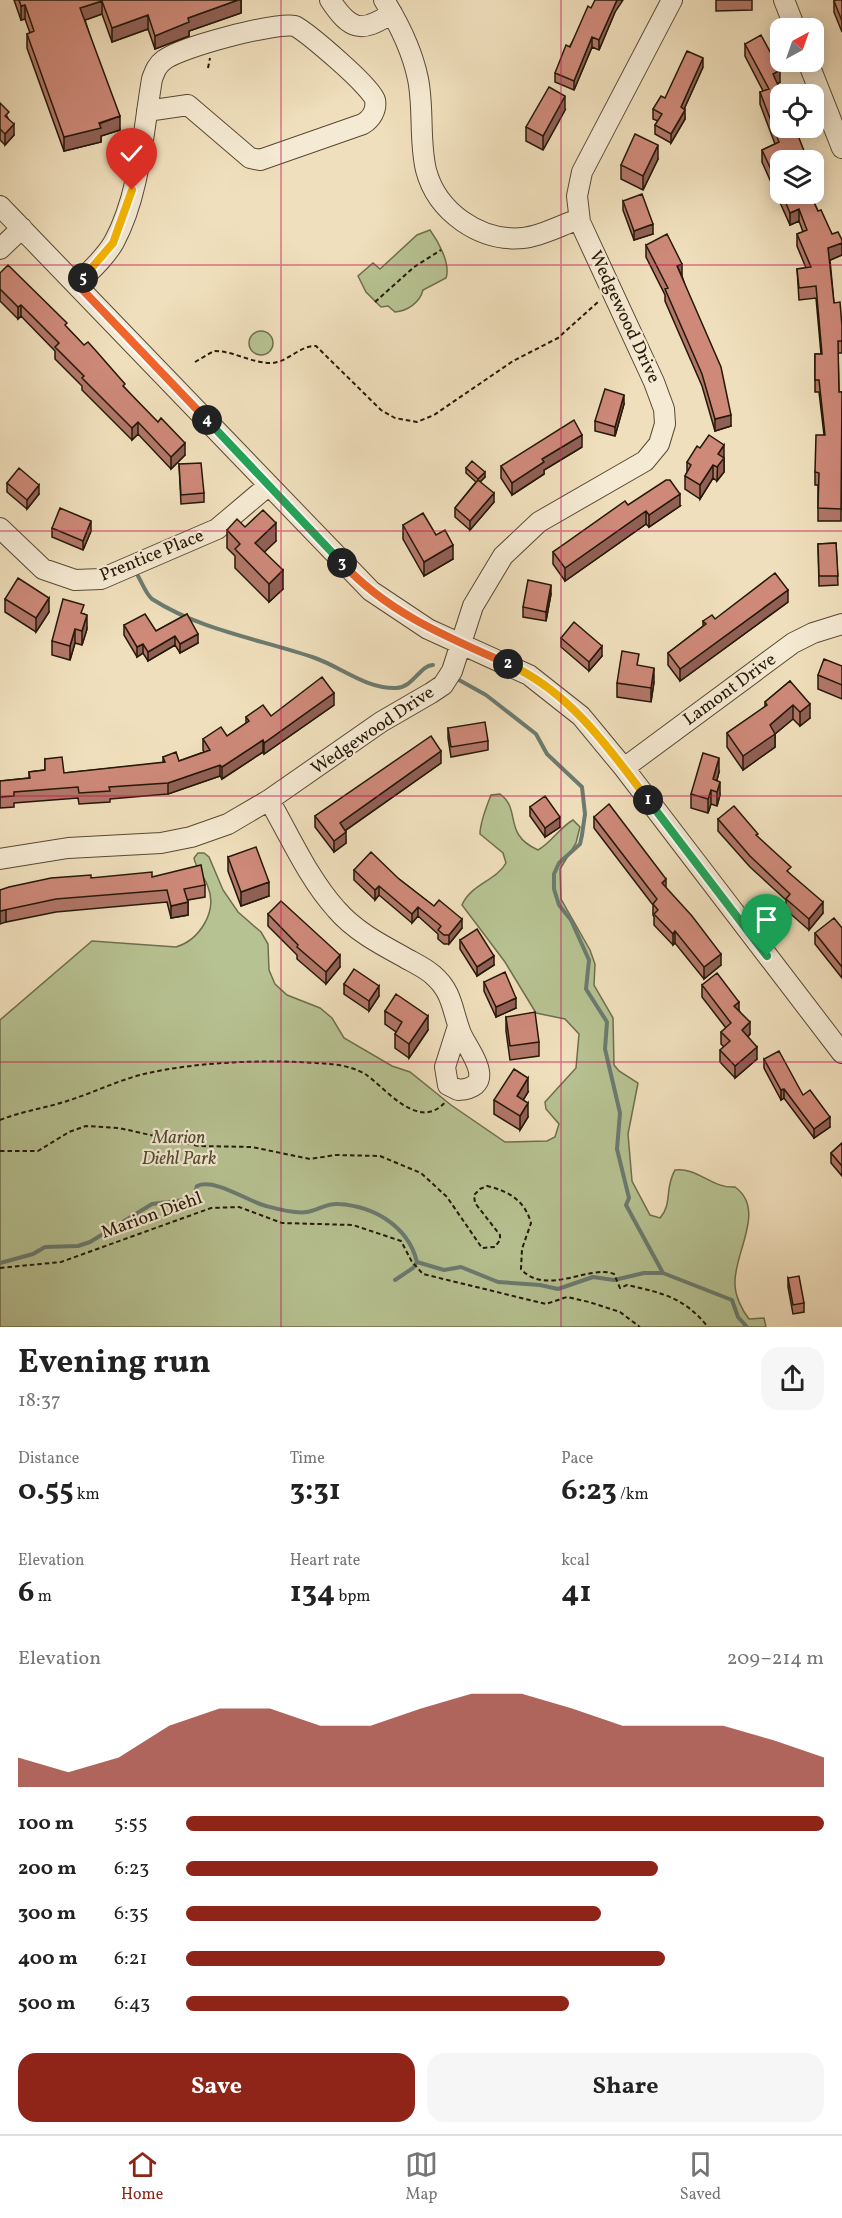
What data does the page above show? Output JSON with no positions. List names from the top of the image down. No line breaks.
{"streets":{"street":["Wedgewood Drive","Prentice Place","Lamont Drive"],"path":["Marion Diehl"]},"parks":["Marion Diehl Park"],"north":"top right","page":{"pins":["5","4","3","2","1"],"heading":["Evening run","18:37"],"stats":[["Distance","0.55 km"],["Time","3:31"],["Pace","6:23 /km"],["Elevation","6 m"],["Heart rate","134 bpm"],["kcal","41"]],"chart":["Elevation","209–214 m"],"list":[{"name":"100 m","note":"5:55"},{"name":"200 m","note":"6:23"},{"name":"300 m","note":"6:35"},{"name":"400 m","note":"6:21"},{"name":"500 m","note":"6:43"}],"buttons":["Save","Share"],"tabs":["Home","Map","Saved"]}}
